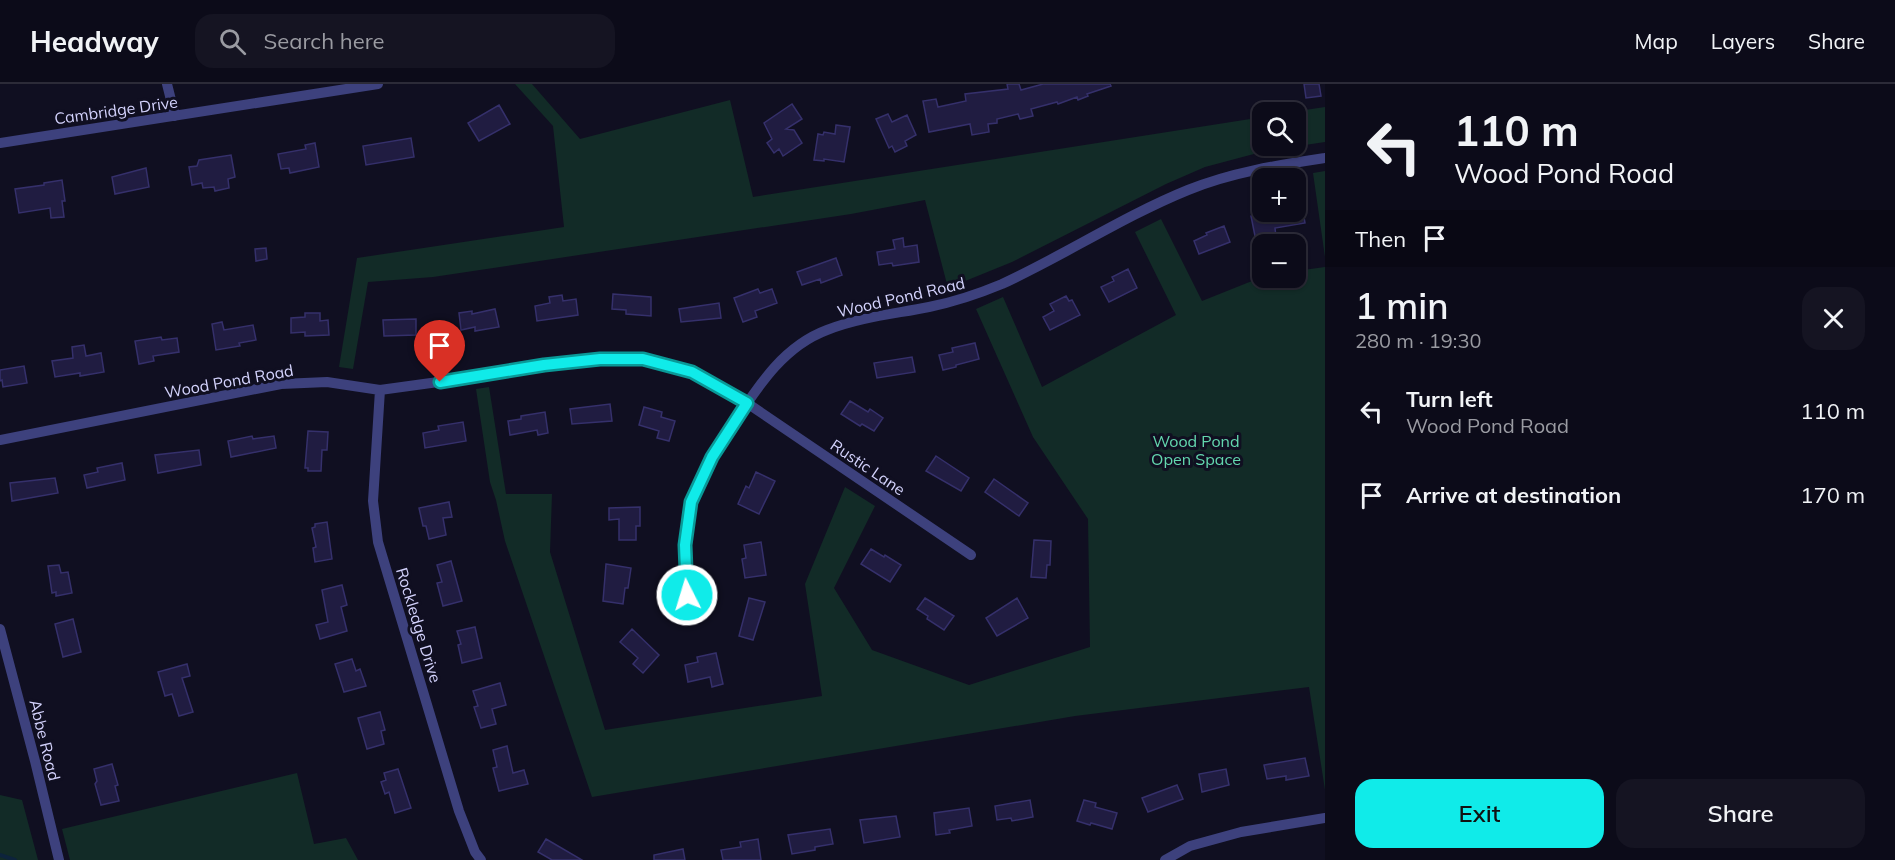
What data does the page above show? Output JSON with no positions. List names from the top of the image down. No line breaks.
{"streets":{"street":["Cambridge Drive","Wood Pond Road","Rustic Lane","Rockledge Drive","Abbe Road"]},"crossings":[["Wood Pond Road","Rustic Lane"],["Wood Pond Road","Rockledge Drive"]],"parks":["Wood Pond Open Space"],"page":{"header":"Headway","search":"Search here","nav":["Map","Layers","Share"],"turn":["110 m","Wood Pond Road"],"map_buttons":["+","−"],"then":"Then","heading":["1 min","280 m · 19:30"],"list":[{"name":"Turn left","note":"Wood Pond Road","value":"110 m"},{"name":"Arrive at destination","value":"170 m"}],"buttons":["Exit","Share"]}}
